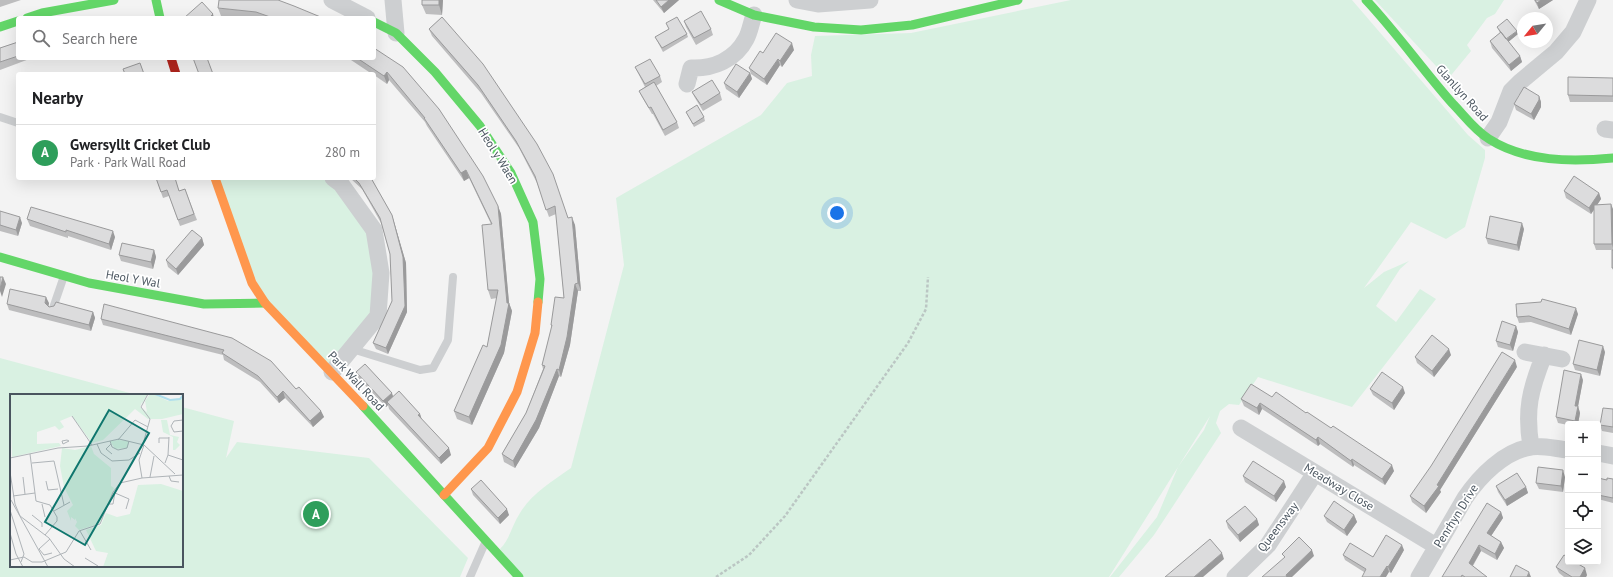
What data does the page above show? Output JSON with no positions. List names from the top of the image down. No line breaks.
{"streets":{"street":["Glanllyn Road","Heol y Waen","Heol Y Wal","Park Wall Road","Meadway Close","Penrhyn Drive","Queensway"]},"crossings":[["Heol y Waen","Park Wall Road"],["Heol Y Wal","Park Wall Road"],["Meadway Close","Penrhyn Drive"],["Meadway Close","Queensway"]],"north":"bottom left","page":{"search":"Search here","heading":"Nearby","list":[{"mark":"A","name":"Gwersyllt Cricket Club","note":"Park · Park Wall Road","value":"280 m"}],"map_buttons":["+","−"],"pins":"A"}}
